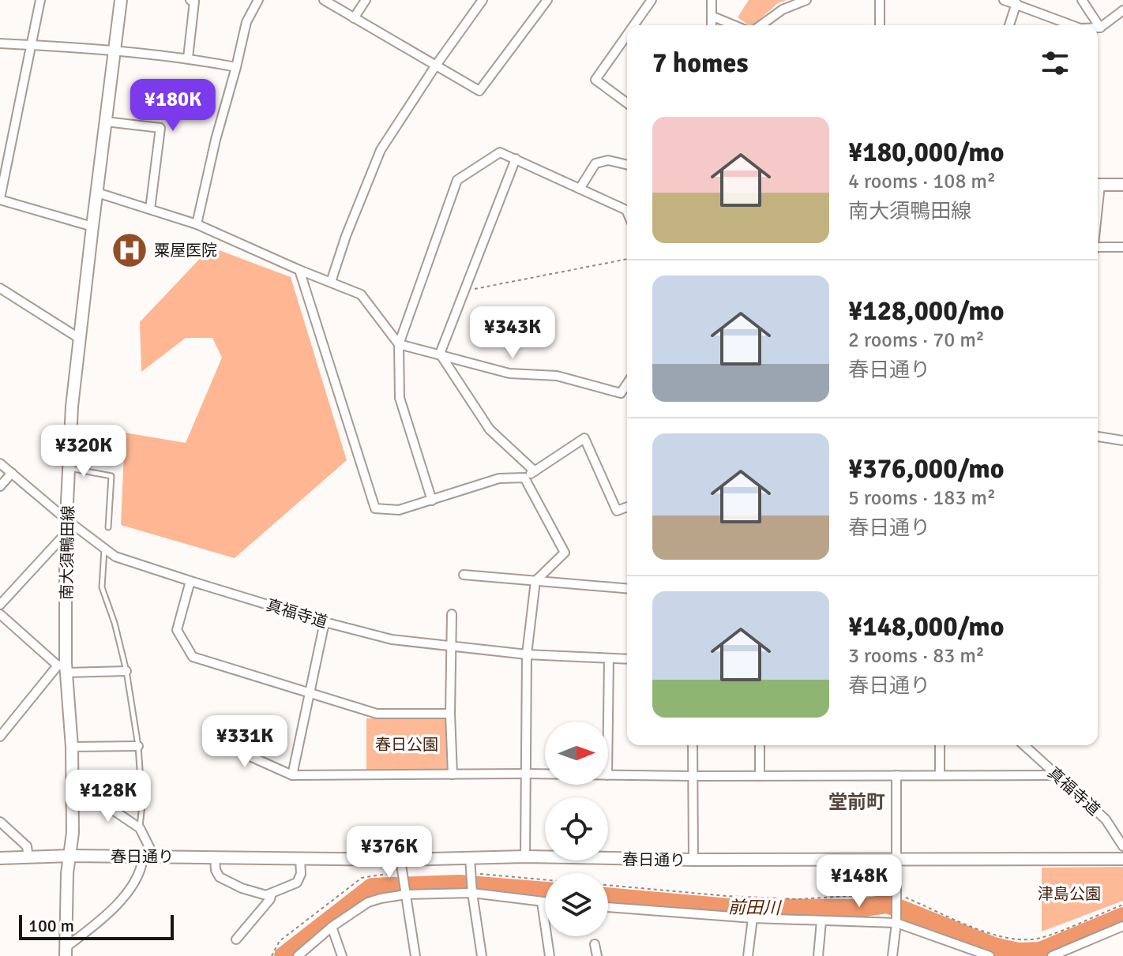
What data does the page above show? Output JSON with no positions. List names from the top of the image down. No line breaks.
{"streets":{"street":["南大須鴨田線","真福寺道","春日通り"]},"crossings":[["南大須鴨田線","真福寺道"],["南大須鴨田線","春日通り"]],"districts":["堂前町"],"water":["前田川"],"parks":["春日公園","津島公園"],"places":{"hospital":["粟屋医院"]},"scale_bar":"100 m","north":"right","page":{"heading":"7 homes","price":["¥180K","¥343K","¥320K","¥331K","¥128K","¥376K","¥148K"],"list":[{"name":"¥180,000/mo","note":"4 rooms · 108 m² · 南大須鴨田線"},{"name":"¥128,000/mo","note":"2 rooms · 70 m² · 春日通り"},{"name":"¥376,000/mo","note":"5 rooms · 183 m² · 春日通り"},{"name":"¥148,000/mo","note":"3 rooms · 83 m² · 春日通り"}],"scale":"100 m"}}
